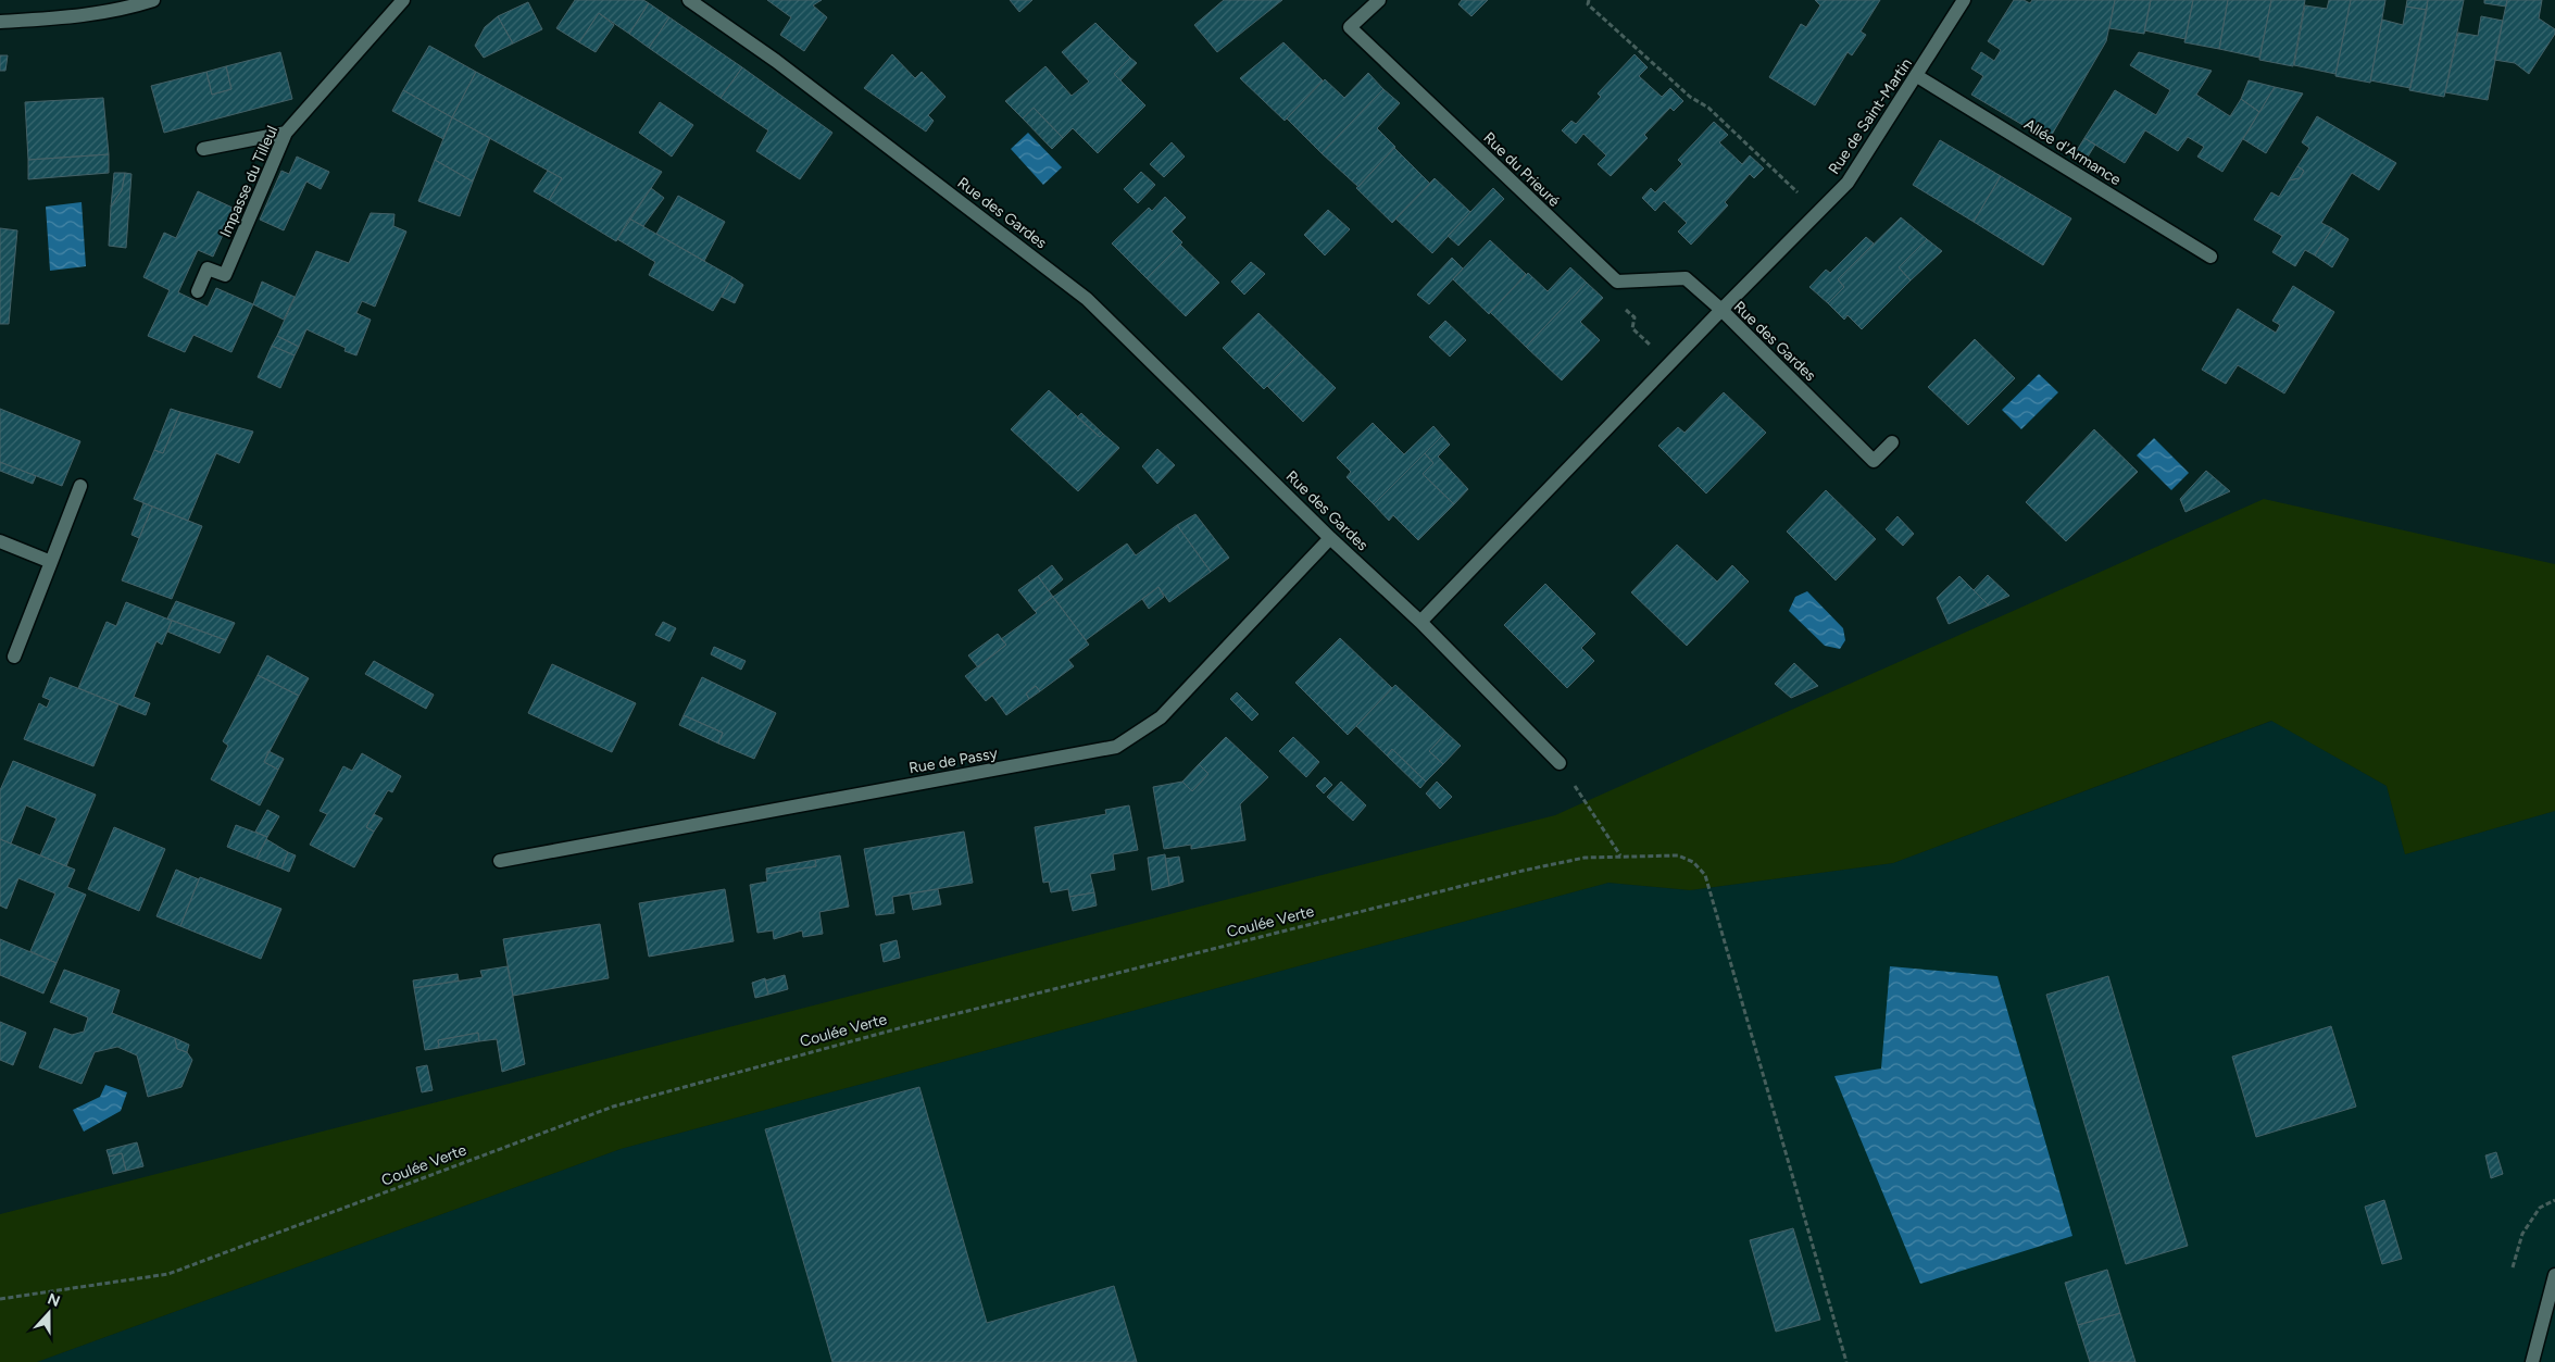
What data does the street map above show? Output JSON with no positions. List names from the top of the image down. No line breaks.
{"streets":{"street":["Rue de Saint-Martin","Allée d'Armance","Rue du Prieuré","Impasse du Tilleul","Rue des Gardes","Rue de Passy"],"path":["Coulée Verte"]},"crossings":[["Rue de Saint-Martin","Allée d'Armance"],["Rue de Saint-Martin","Rue du Prieuré"],["Rue de Saint-Martin","Rue des Gardes"],["Rue du Prieuré","Rue des Gardes"],["Rue des Gardes","Rue de Passy"]],"north":"top"}
